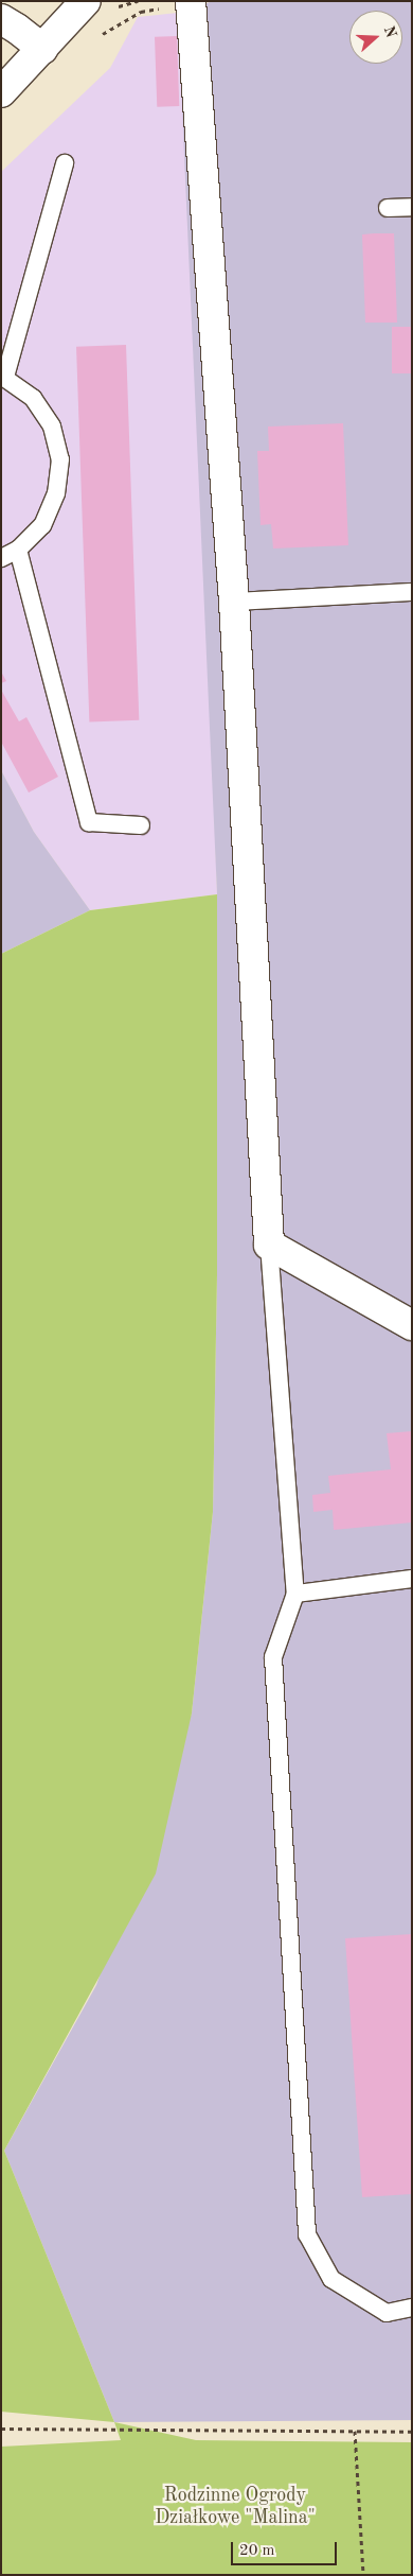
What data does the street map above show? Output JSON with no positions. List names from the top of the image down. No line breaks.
{"parks":["Rodzinne Ogrody Działkowe \"Malina\""],"scale_bar":"20 m","north":"right"}
